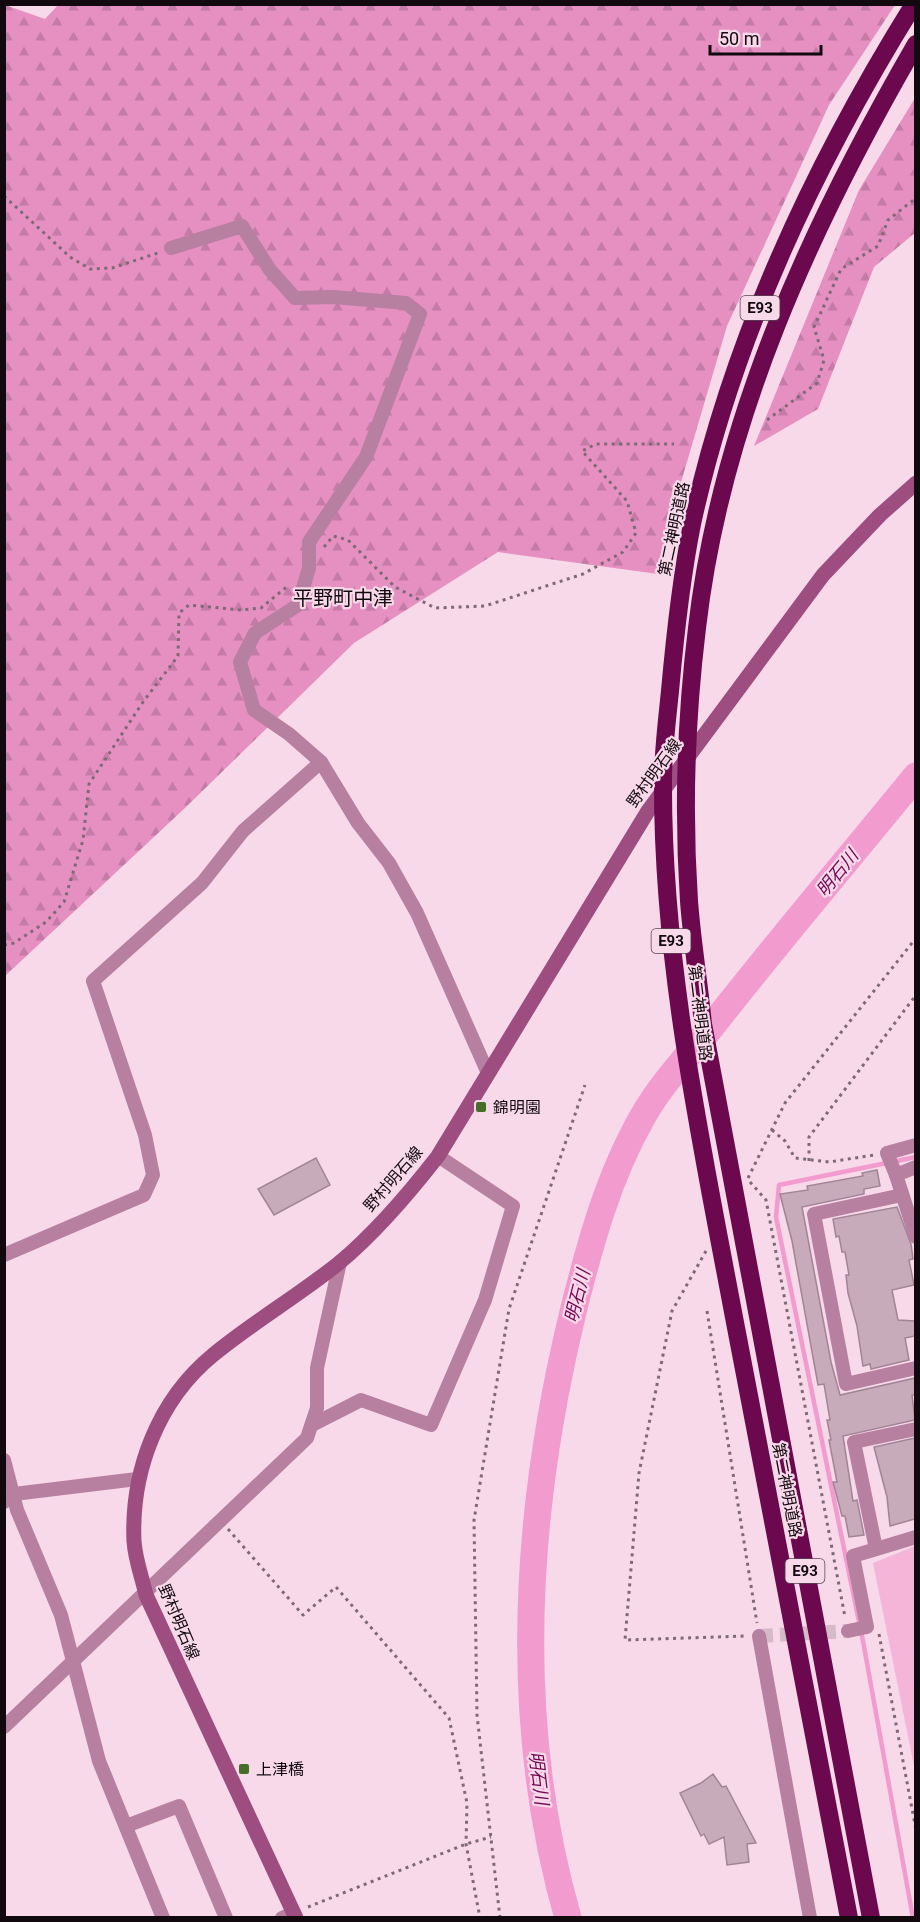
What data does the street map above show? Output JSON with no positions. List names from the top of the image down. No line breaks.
{"streets":{"highway":["E93","第二神明道路"],"main road":["野村明石線"]},"districts":["平野町中津"],"water":["明石川"],"places":{"transit":["錦明園","上津橋"]},"scale_bar":"50 m"}
